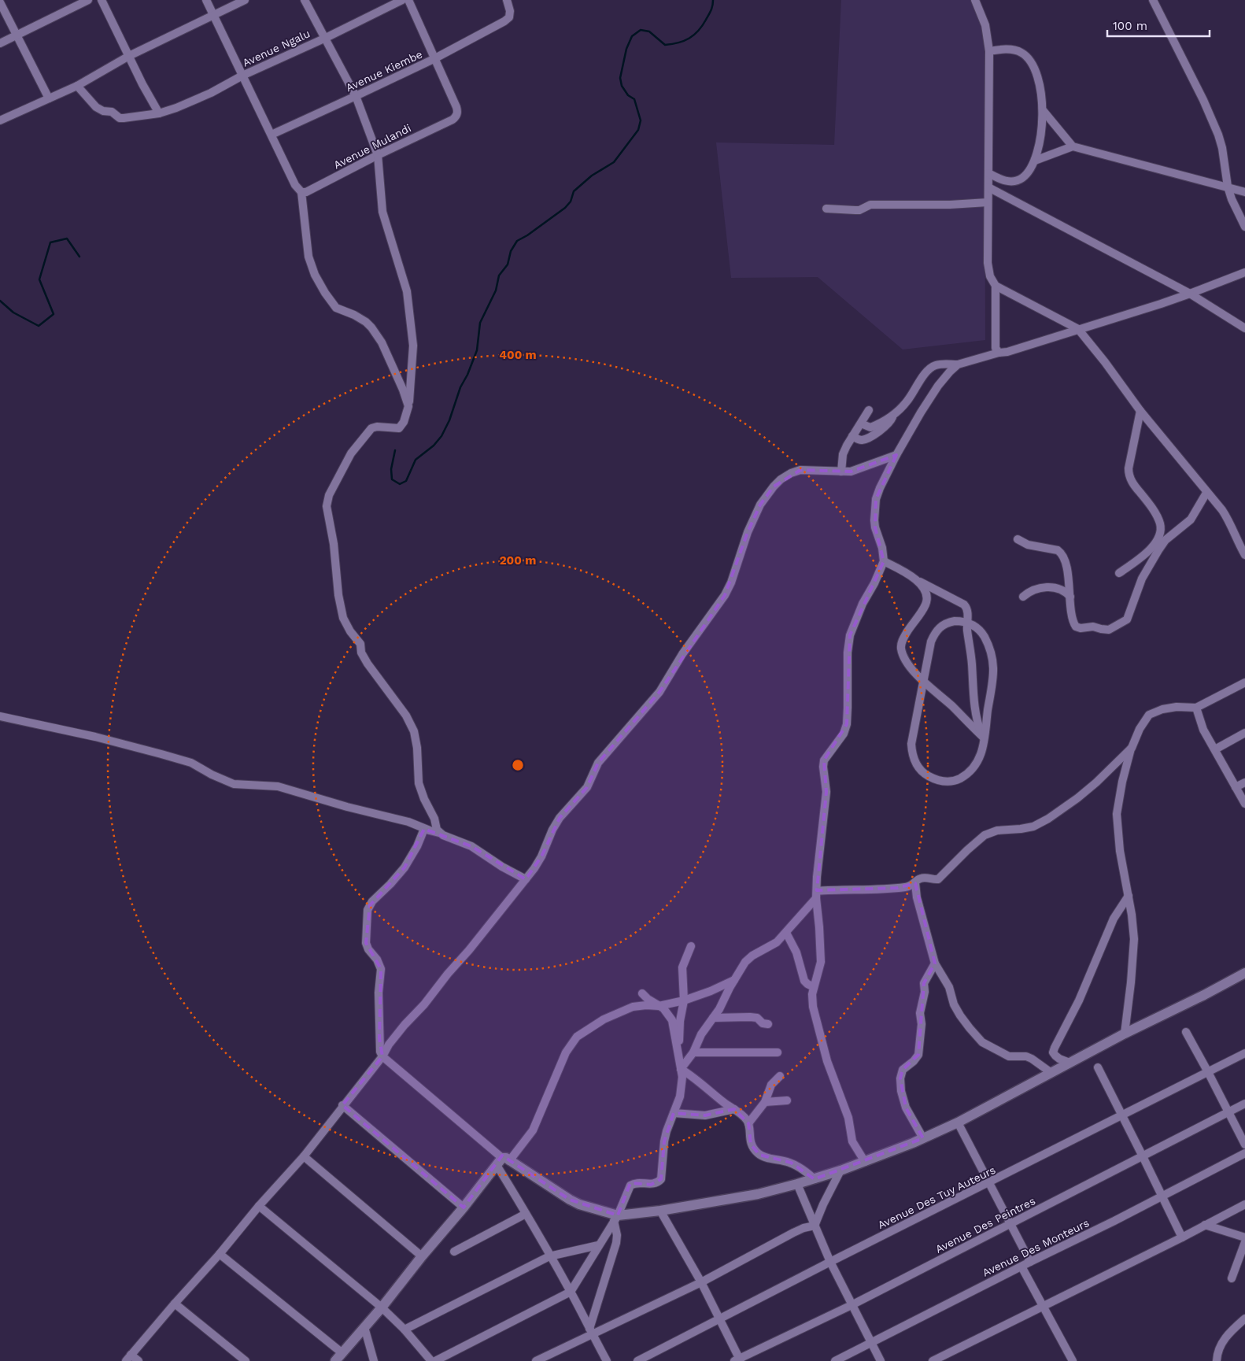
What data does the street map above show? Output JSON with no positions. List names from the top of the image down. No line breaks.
{"streets":{"street":["Avenue Ngalu","Avenue Kiembe","Avenue Mulandi","Avenue Des Tuy Auteurs","Avenue Des Peintres","Avenue Des Monteurs"]},"crossings":[["Avenue Kiembe","Avenue Mulandi"]],"scale_bar":"100 m","rings":["400 m","200 m"]}
